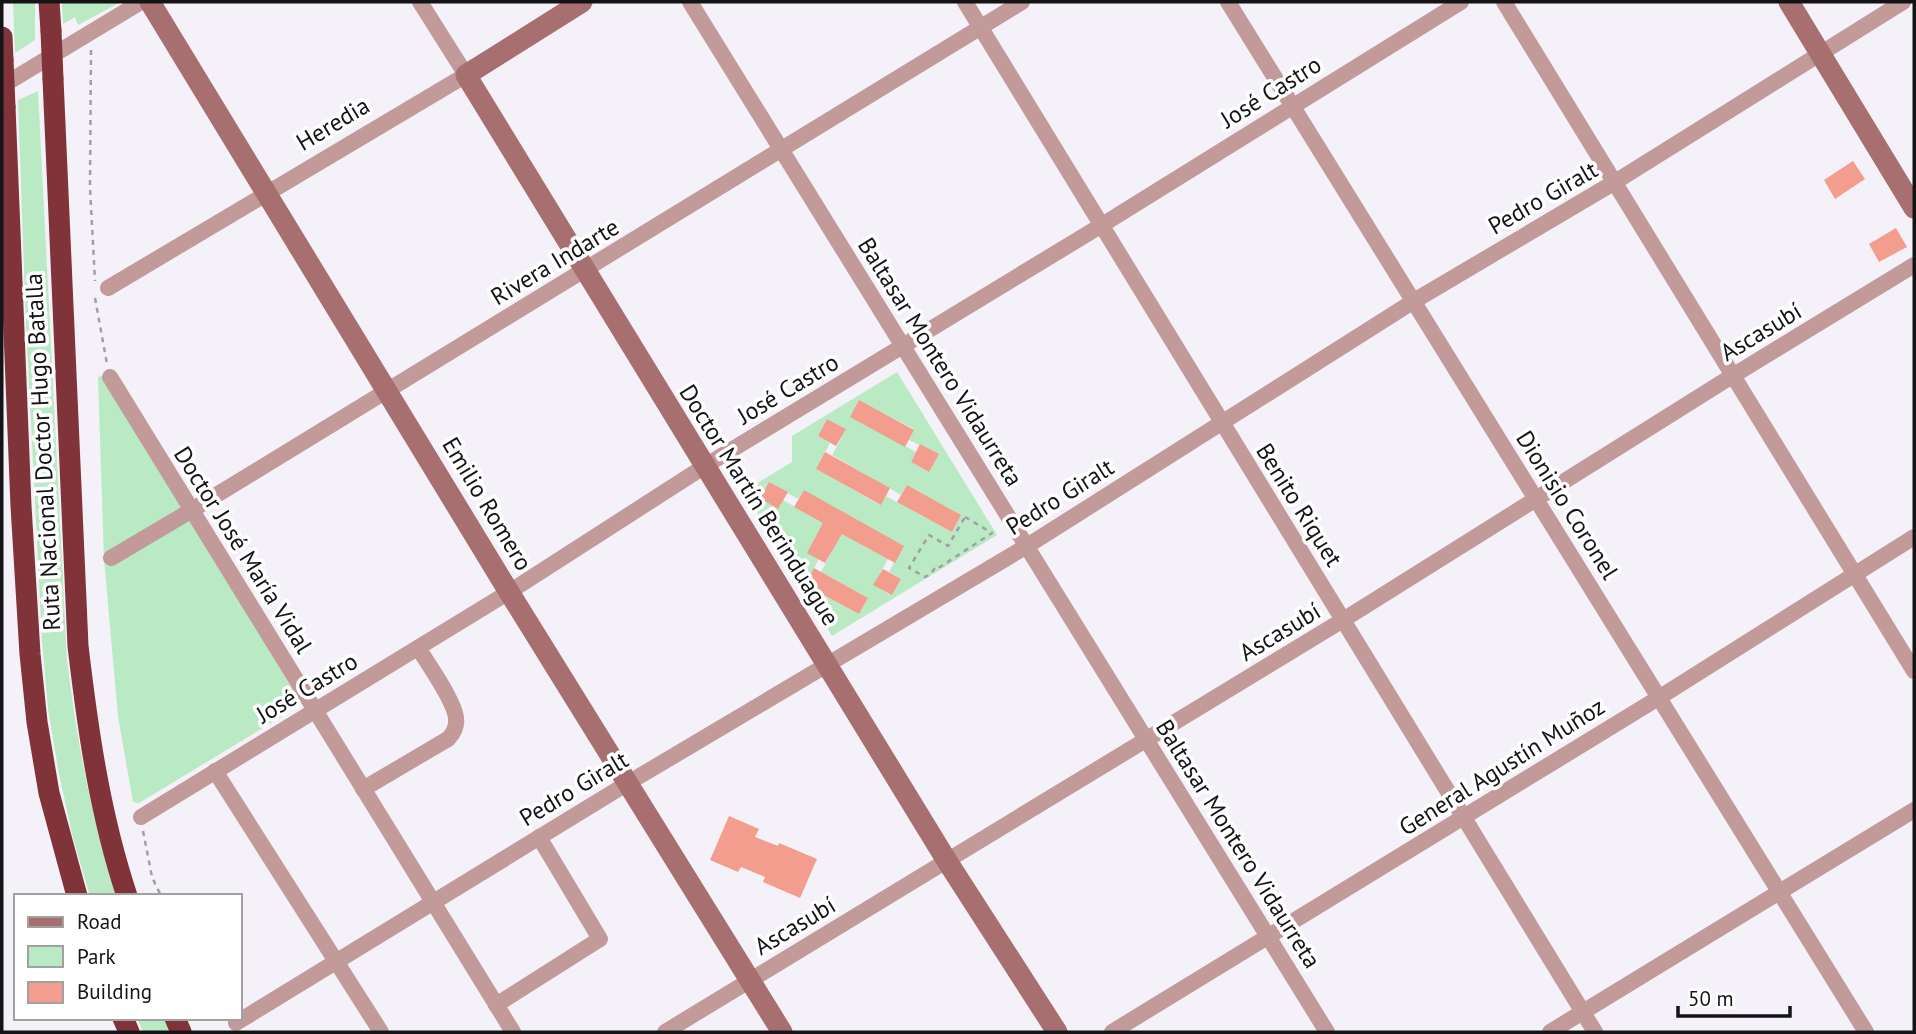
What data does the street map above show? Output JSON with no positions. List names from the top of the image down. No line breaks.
{"streets":{"highway":["Ruta Nacional Doctor Hugo Batalla"],"street":["José Castro","Heredia","Pedro Giralt","Rivera Indarte","Ascasubí","Baltasar Montero Vidaurreta","Emilio Romero","Doctor Martín Berinduague","Benito Riquet","Dionisio Coronel","Doctor José María Vidal","General Agustín Muñoz"]},"crossings":[["José Castro","Baltasar Montero Vidaurreta"],["José Castro","Emilio Romero"],["José Castro","Doctor Martín Berinduague"],["José Castro","Benito Riquet"],["José Castro","Dionisio Coronel"],["José Castro","Doctor José María Vidal"],["Heredia","Emilio Romero"],["Heredia","Doctor Martín Berinduague"],["Pedro Giralt","Baltasar Montero Vidaurreta"],["Pedro Giralt","Emilio Romero"],["Pedro Giralt","Doctor Martín Berinduague"],["Pedro Giralt","Benito Riquet"],["Pedro Giralt","Dionisio Coronel"],["Pedro Giralt","Doctor José María Vidal"],["Rivera Indarte","Baltasar Montero Vidaurreta"],["Rivera Indarte","Emilio Romero"],["Rivera Indarte","Doctor Martín Berinduague"],["Rivera Indarte","Benito Riquet"],["Rivera Indarte","Doctor José María Vidal"],["Ascasubí","Baltasar Montero Vidaurreta"],["Ascasubí","Emilio Romero"],["Ascasubí","Doctor Martín Berinduague"],["Ascasubí","Benito Riquet"],["Ascasubí","Dionisio Coronel"],["Baltasar Montero Vidaurreta","General Agustín Muñoz"],["Benito Riquet","General Agustín Muñoz"],["Dionisio Coronel","General Agustín Muñoz"]],"legend":["Road","Park","Building"],"scale_bar":"50 m"}
